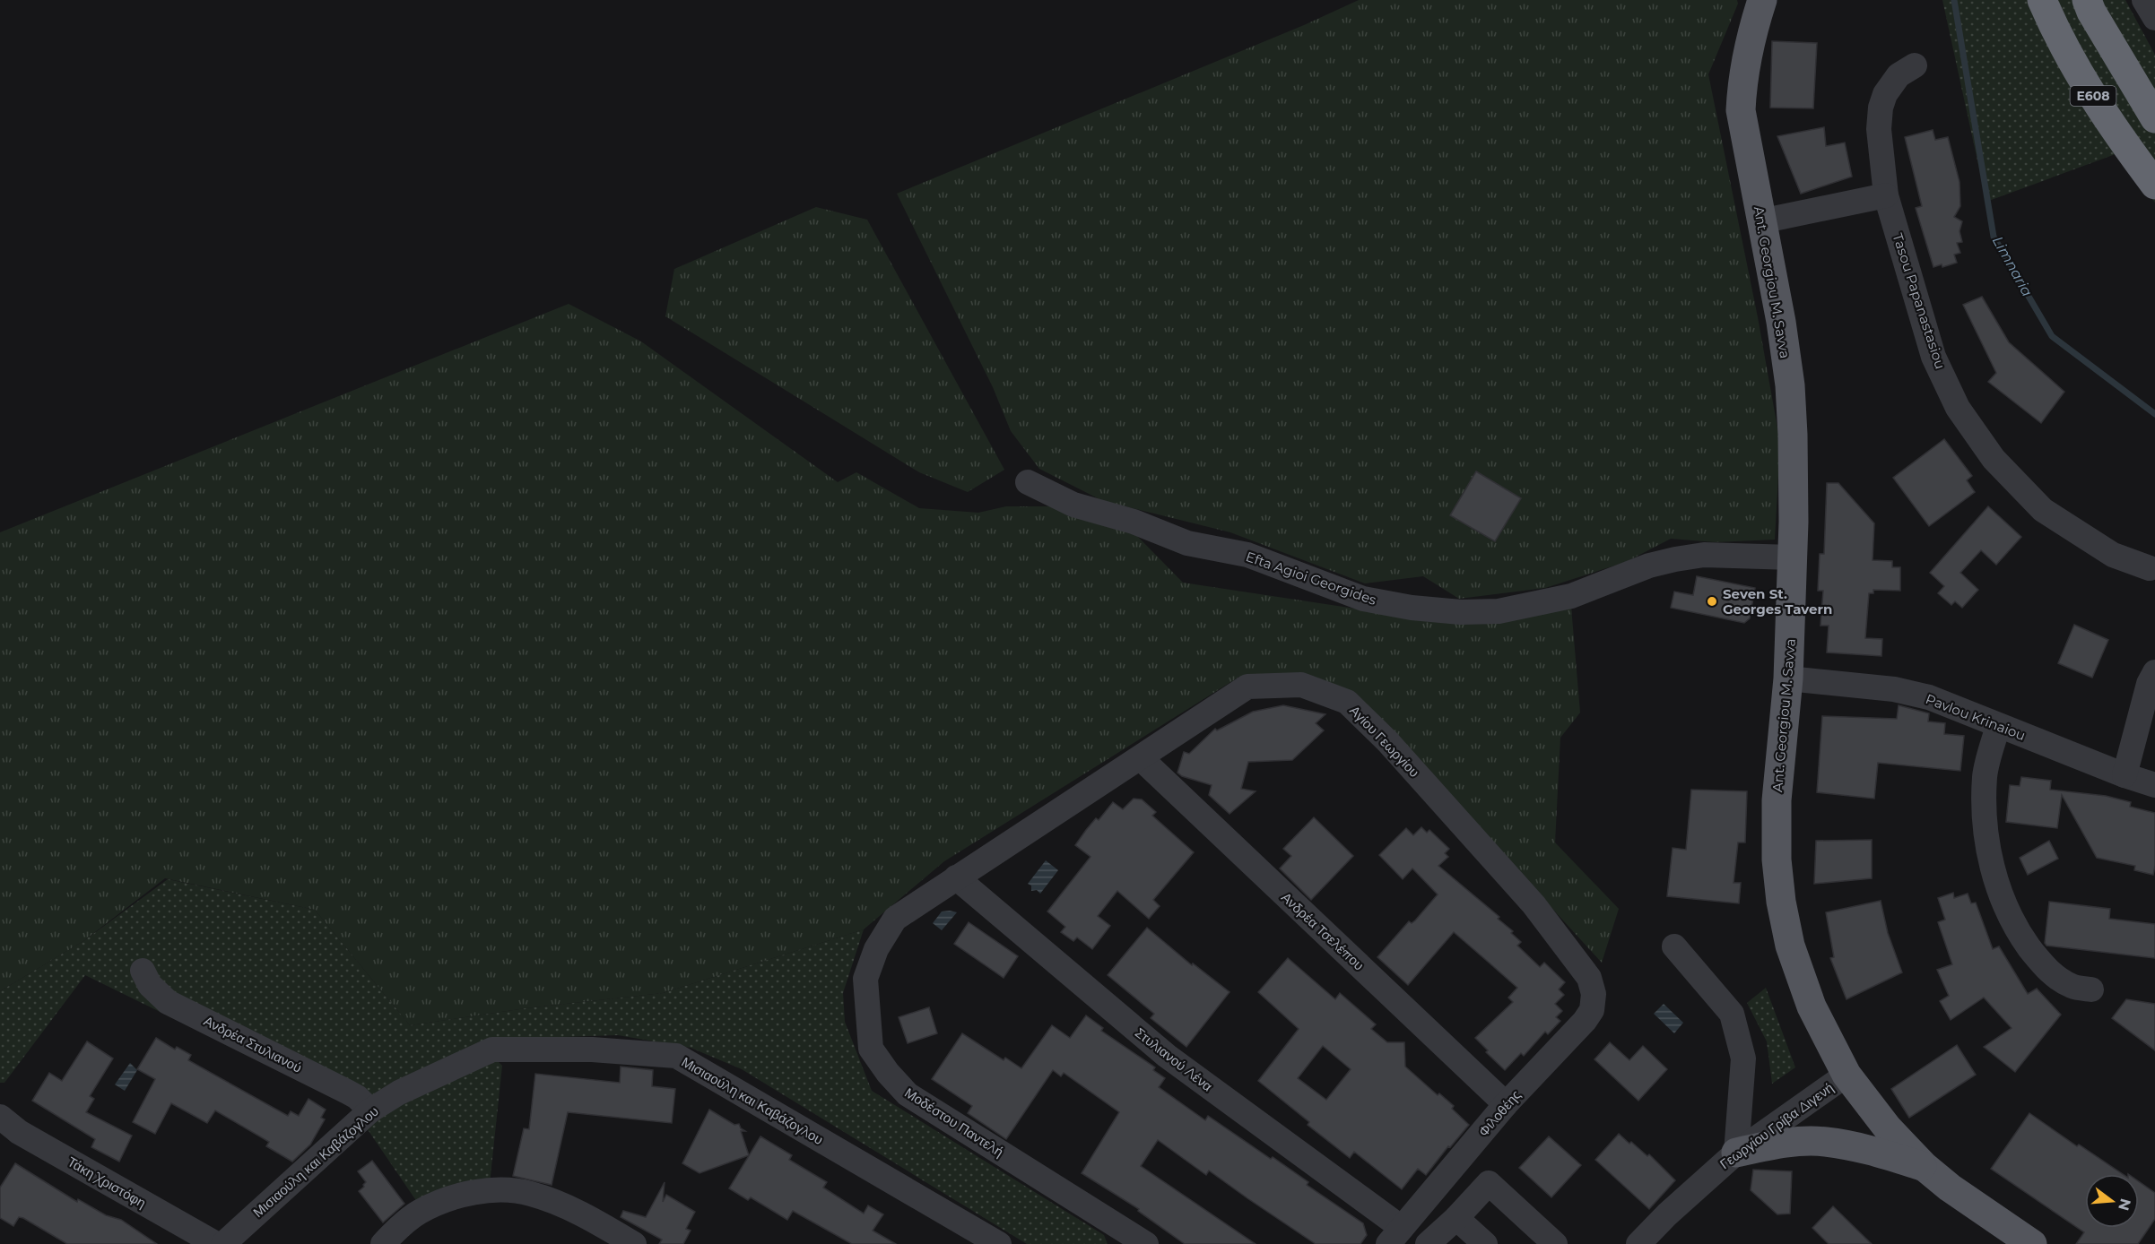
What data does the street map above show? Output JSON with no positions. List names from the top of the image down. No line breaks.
{"streets":{"highway":["E608"],"main road":["Ant. Georgiou M. Savva"],"street":["Tasou Papanastasiou","Efta Agioi Georgides","Pavlou Krinaiou","Αγίου Γεωργίου","Ανδρέα Τσελέπου","Ανδρέα Στυλιανού","Στυλιανού Λένα","Μισιαούλη και Καβάζογλου","Φιλοθέης","Μοδέστου Παντελή","Γεωργίου Γρίβα Διγενή","Τάκη Χριστόφη"]},"crossings":[["Ant. Georgiou M. Savva","Efta Agioi Georgides"],["Ant. Georgiou M. Savva","Pavlou Krinaiou"],["Ant. Georgiou M. Savva","Γεωργίου Γρίβα Διγενή"],["Αγίου Γεωργίου","Ανδρέα Τσελέπου"],["Αγίου Γεωργίου","Στυλιανού Λένα"],["Αγίου Γεωργίου","Φιλοθέης"],["Αγίου Γεωργίου","Μοδέστου Παντελή"],["Ανδρέα Τσελέπου","Φιλοθέης"],["Ανδρέα Στυλιανού","Μισιαούλη και Καβάζογλου"],["Στυλιανού Λένα","Φιλοθέης"],["Στυλιανού Λένα","Μοδέστου Παντελή"]],"water":["Limnaria"],"places":["Seven St. Georges Tavern"],"north":"right"}
